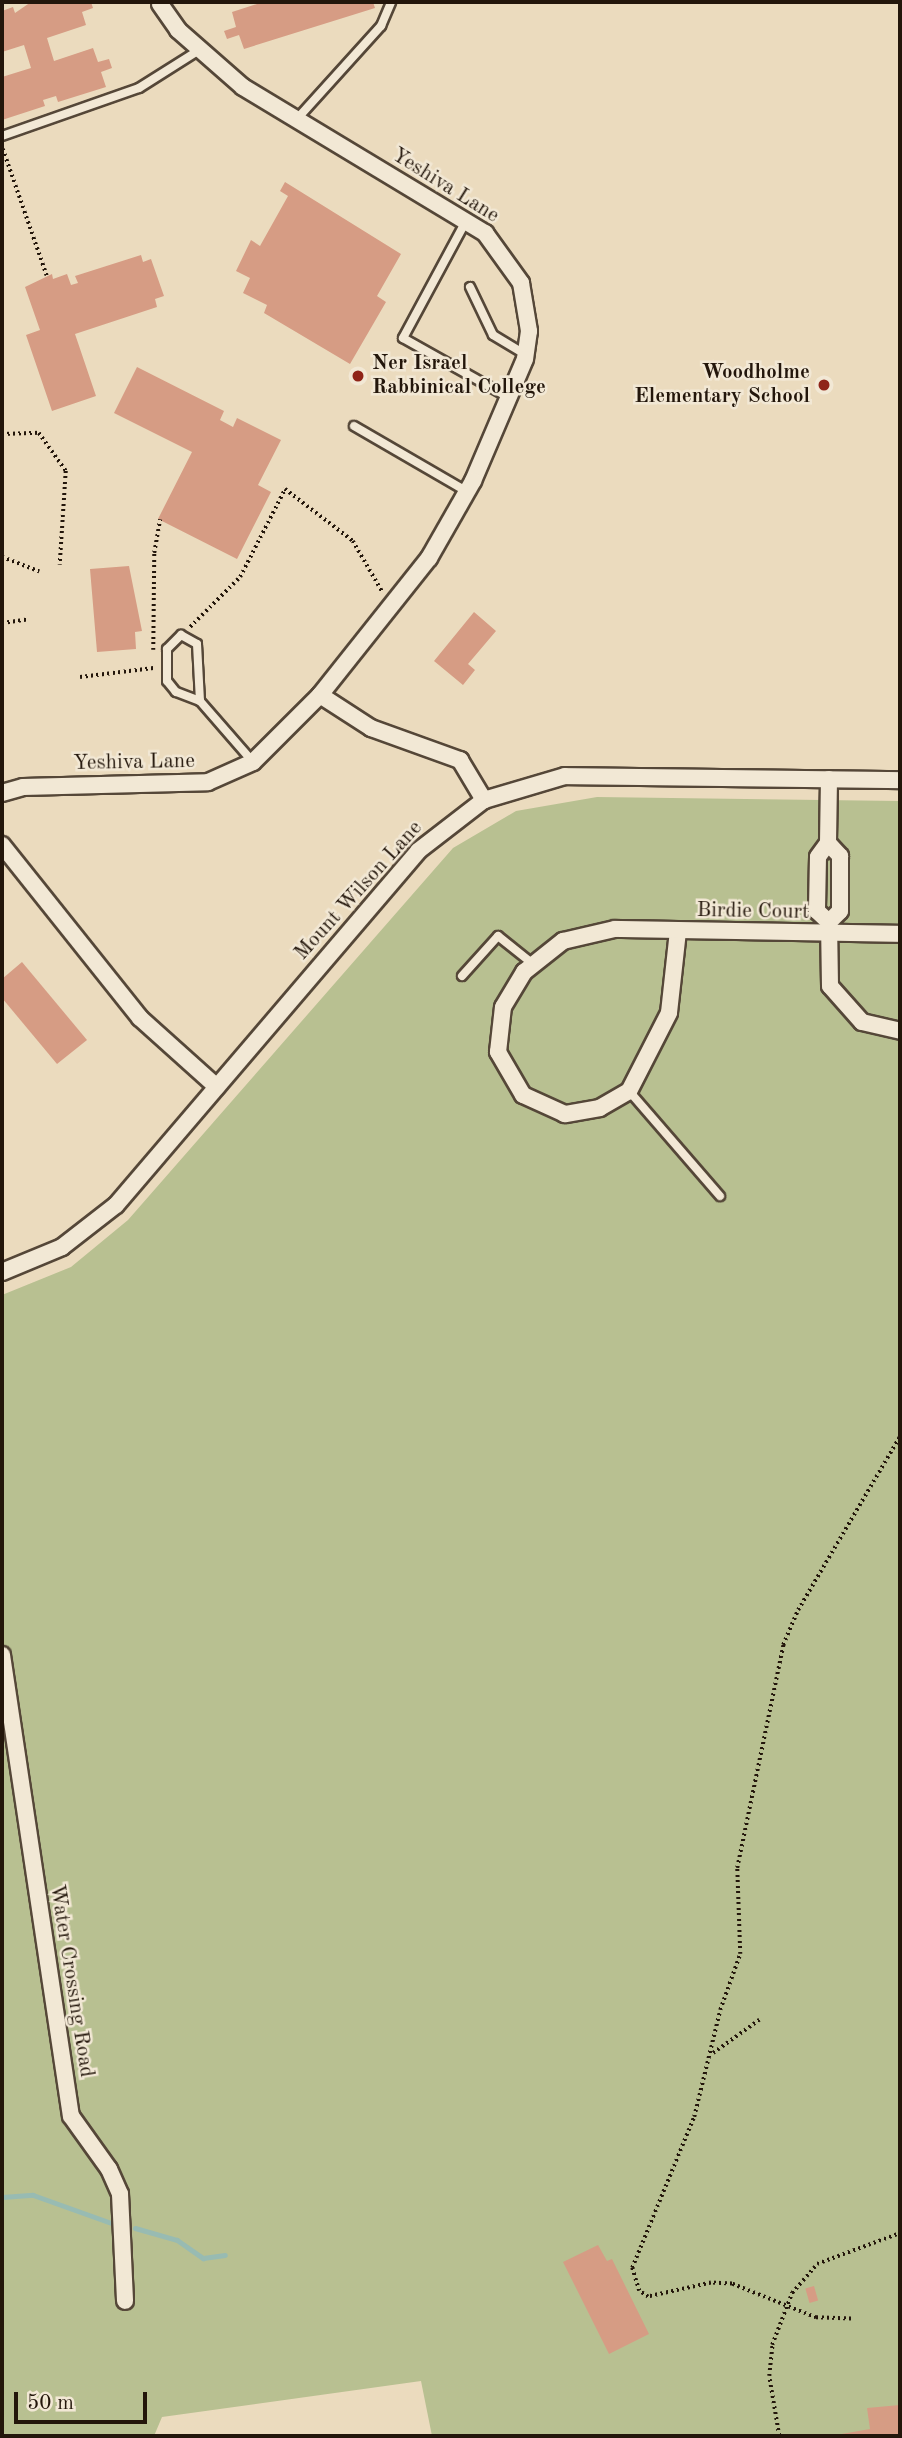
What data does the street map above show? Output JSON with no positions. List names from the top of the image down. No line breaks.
{"streets":{"street":["Yeshiva Lane","Mount Wilson Lane","Birdie Court","Water Crossing Road"]},"crossings":[["Mount Wilson Lane","Birdie Court"]],"places":["Ner Israel Rabbinical College","Woodholme Elementary School"],"scale_bar":"50 m"}
